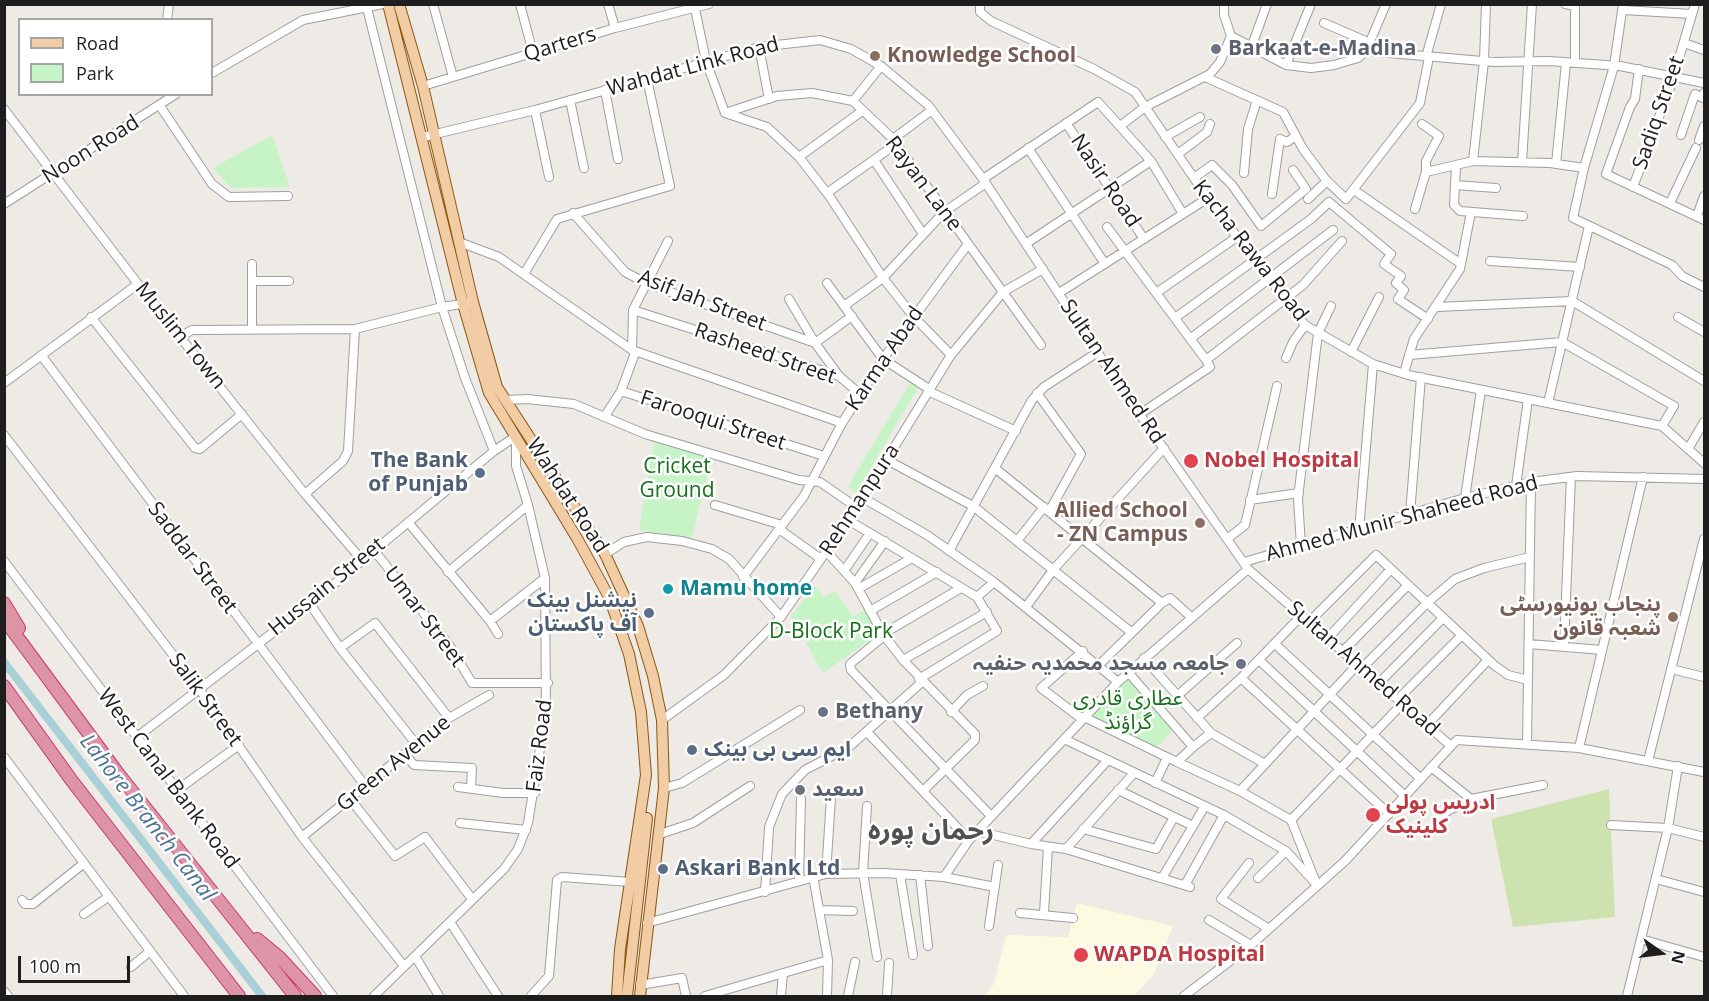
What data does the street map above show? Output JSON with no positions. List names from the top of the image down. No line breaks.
{"streets":{"main road":["Wahdat Road"],"street":["Qarters","Wahdat Link Road","Sadiq Street","Noon Road","Nasir Road","Rayan Lane","Kacha Rawa Road","Asif Jah Street","Muslim Town","Rasheed Street","Karma Abad","Sultan Ahmed Rd","Farooqui Street","Rehmanpura","Ahmed Munir Shaheed Road","Saddar Street","Hussain Street","Umar Street","Sultan Ahmed Road","Salik Street","Faiz Road","Green Avenue","West Canal Bank Road"]},"crossings":[["Qarters","Wahdat Road"],["Wahdat Link Road","Sultan Ahmed Rd"],["Wahdat Link Road","Wahdat Road"],["Wahdat Link Road","Rehmanpura"],["Noon Road","Muslim Town"],["Rayan Lane","Karma Abad"],["Rayan Lane","Rehmanpura"],["Asif Jah Street","Farooqui Street"],["Muslim Town","Hussain Street"],["Rasheed Street","Karma Abad"],["Rasheed Street","Farooqui Street"],["Karma Abad","Farooqui Street"],["Sultan Ahmed Rd","Rehmanpura"],["Sultan Ahmed Rd","Ahmed Munir Shaheed Road"],["Sultan Ahmed Rd","Sultan Ahmed Road"],["Wahdat Road","Rehmanpura"],["Wahdat Road","Hussain Street"],["Wahdat Road","Faiz Road"],["Ahmed Munir Shaheed Road","Sultan Ahmed Road"],["Saddar Street","Hussain Street"],["Saddar Street","Green Avenue"],["Hussain Street","Umar Street"],["Hussain Street","Salik Street"],["Hussain Street","Faiz Road"],["Hussain Street","West Canal Bank Road"],["Umar Street","Faiz Road"],["Salik Street","Faiz Road"],["Salik Street","Green Avenue"]],"districts":["رحمان پورہ"],"water":["Lahore Branch Canal"],"parks":["Cricket Ground","D-Block Park","عطاری قادری گراؤنڈ"],"places":["Barkaat-e-Madina","Knowledge School","Nobel Hospital","The Bank of Punjab","Allied School - ZN Campus","Mamu home","نیشنل بینک آف پاکستان","پنجاب یونیورسٹی شعبہ قانون","جامعہ مسجد محمدیہ حنفیہ","Bethany","ایم سی بی بینک","سعید","ادریس پولی کلینیک","Askari Bank Ltd","WAPDA Hospital"],"legend":["Road","Park"],"scale_bar":"100 m","north":"right"}
